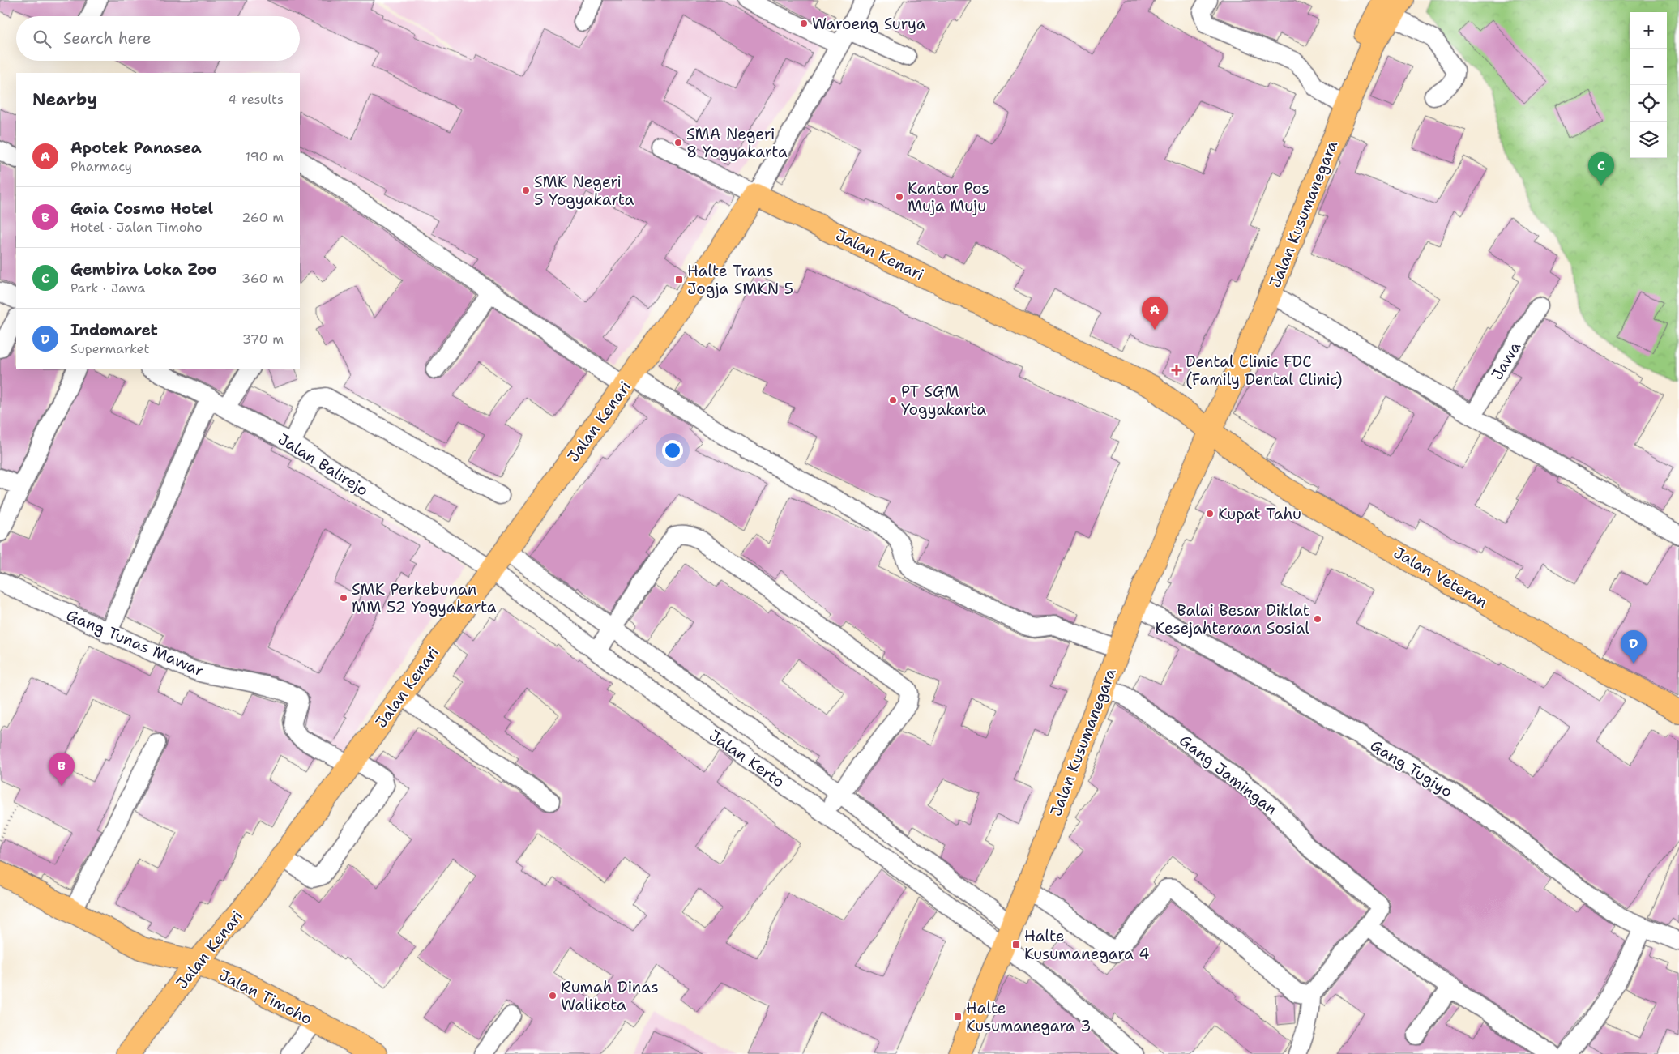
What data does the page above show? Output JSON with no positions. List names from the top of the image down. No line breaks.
{"streets":{"main road":["Jalan Kusumanegara","Jalan Kenari","Jalan Veteran","Jalan Timoho"],"street":["Jawa","Jalan Balirejo","Gang Tunas Mawar","Jalan Kerto","Gang Tugiyo","Gang Jamingan"]},"crossings":[["Jalan Kusumanegara","Jalan Kenari"],["Jalan Kusumanegara","Jalan Veteran"],["Jalan Kusumanegara","Jalan Kerto"],["Jalan Kusumanegara","Gang Tugiyo"],["Jalan Kusumanegara","Gang Jamingan"],["Jalan Kenari","Jalan Balirejo"],["Jalan Kenari","Jalan Veteran"],["Jalan Kenari","Gang Tunas Mawar"],["Jalan Kenari","Jalan Kerto"],["Jalan Kenari","Jalan Timoho"],["Jalan Balirejo","Jalan Kerto"]],"places":{"other":["Waroeng Surya","SMA Negeri 8 Yogyakarta","SMK Negeri 5 Yogyakarta","Kantor Pos Muja Muju","PT SGM Yogyakarta","Kupat Tahu","SMK Perkebunan MM 52 Yogyakarta","Balai Besar Diklat Kesejahteraan Sosial","Rumah Dinas Walikota"],"transit":["Halte Trans Jogja SMKN 5","Halte Kusumanegara 4","Halte Kusumanegara 3"],"health":["Dental Clinic FDC (Family Dental Clinic)"]},"page":{"map_buttons":["+","−"],"search":"Search here","heading":["Nearby","4 results"],"list":[{"mark":"A","name":"Apotek Panasea","note":"Pharmacy","value":"190 m"},{"mark":"B","name":"Gaia Cosmo Hotel","note":"Hotel · Jalan Timoho","value":"260 m"},{"mark":"C","name":"Gembira Loka Zoo","note":"Park · Jawa","value":"360 m"},{"mark":"D","name":"Indomaret","note":"Supermarket","value":"370 m"}],"pins":["C","A","D","B"]}}
